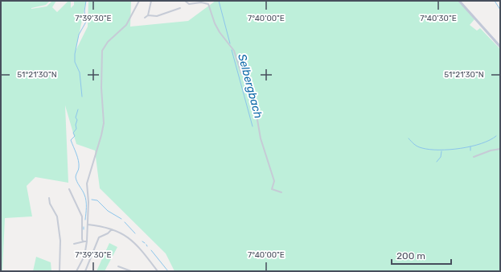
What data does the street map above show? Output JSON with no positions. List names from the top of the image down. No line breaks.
{"water":["Selbergbach"],"scale_bar":"200 m","coordinates":["7°39'30\"E","7°40'00\"E","7°40'30\"E","51°21'30\"N"]}
